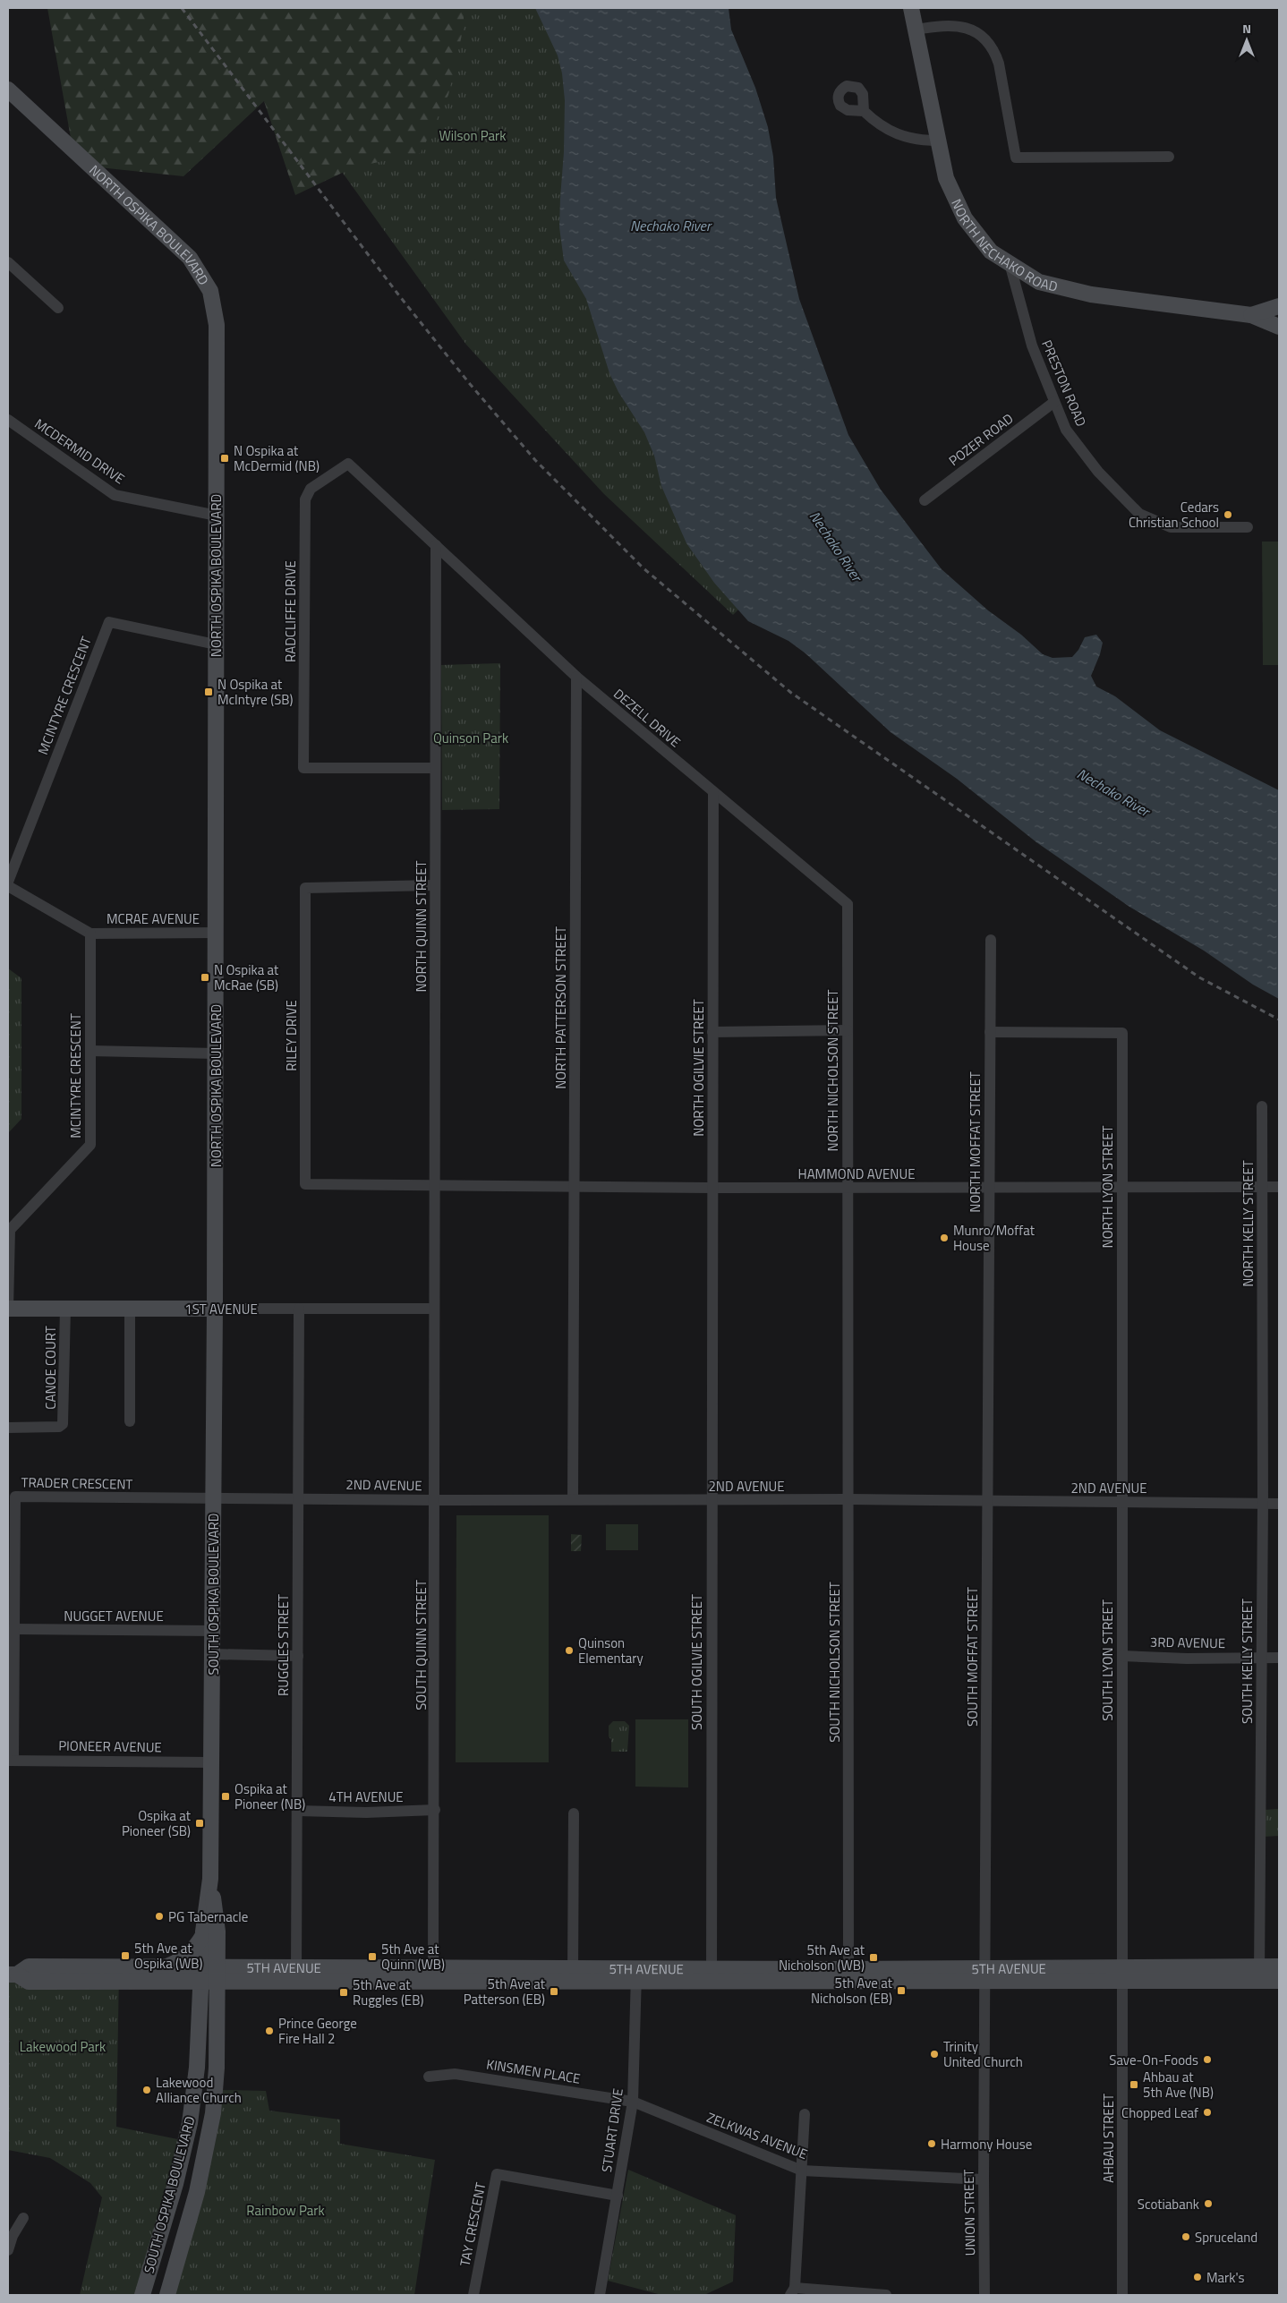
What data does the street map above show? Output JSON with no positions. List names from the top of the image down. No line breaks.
{"streets":{"main road":["NORTH OSPIKA BOULEVARD","NORTH NECHAKO ROAD","1ST AVENUE","SOUTH OSPIKA BOULEVARD","5TH AVENUE"],"street":["PRESTON ROAD","POZER ROAD","MCDERMID DRIVE","RADCLIFFE DRIVE","MCINTYRE CRESCENT","DEZELL DRIVE","MCRAE AVENUE","NORTH QUINN STREET","NORTH PATTERSON STREET","RILEY DRIVE","NORTH OGILVIE STREET","NORTH NICHOLSON STREET","NORTH MOFFAT STREET","HAMMOND AVENUE","NORTH LYON STREET","NORTH KELLY STREET","CANOE COURT","TRADER CRESCENT","2ND AVENUE","NUGGET AVENUE","3RD AVENUE","RUGGLES STREET","SOUTH QUINN STREET","SOUTH MOFFAT STREET","SOUTH LYON STREET","SOUTH KELLY STREET","SOUTH OGILVIE STREET","SOUTH NICHOLSON STREET","PIONEER AVENUE","4TH AVENUE","KINSMEN PLACE","STUART DRIVE","ZELKWAS AVENUE","AHBAU STREET","UNION STREET","TAY CRESCENT"]},"crossings":[["NORTH OSPIKA BOULEVARD","MCDERMID DRIVE"],["NORTH OSPIKA BOULEVARD","MCINTYRE CRESCENT"],["NORTH OSPIKA BOULEVARD","MCRAE AVENUE"],["NORTH OSPIKA BOULEVARD","1ST AVENUE"],["NORTH OSPIKA BOULEVARD","SOUTH OSPIKA BOULEVARD"],["NORTH NECHAKO ROAD","PRESTON ROAD"],["PRESTON ROAD","POZER ROAD"],["RADCLIFFE DRIVE","DEZELL DRIVE"],["RADCLIFFE DRIVE","NORTH QUINN STREET"],["MCINTYRE CRESCENT","MCRAE AVENUE"],["MCINTYRE CRESCENT","1ST AVENUE"],["DEZELL DRIVE","NORTH QUINN STREET"],["DEZELL DRIVE","NORTH PATTERSON STREET"],["DEZELL DRIVE","NORTH OGILVIE STREET"],["DEZELL DRIVE","NORTH NICHOLSON STREET"],["NORTH QUINN STREET","RILEY DRIVE"],["NORTH QUINN STREET","HAMMOND AVENUE"],["NORTH QUINN STREET","1ST AVENUE"],["NORTH QUINN STREET","SOUTH QUINN STREET"],["NORTH PATTERSON STREET","HAMMOND AVENUE"],["NORTH PATTERSON STREET","2ND AVENUE"],["RILEY DRIVE","HAMMOND AVENUE"],["NORTH OGILVIE STREET","HAMMOND AVENUE"],["NORTH OGILVIE STREET","SOUTH OGILVIE STREET"],["NORTH NICHOLSON STREET","HAMMOND AVENUE"],["NORTH NICHOLSON STREET","SOUTH NICHOLSON STREET"],["NORTH MOFFAT STREET","HAMMOND AVENUE"],["NORTH MOFFAT STREET","NORTH LYON STREET"],["NORTH MOFFAT STREET","SOUTH MOFFAT STREET"],["HAMMOND AVENUE","NORTH LYON STREET"],["HAMMOND AVENUE","NORTH KELLY STREET"],["NORTH LYON STREET","SOUTH LYON STREET"],["NORTH KELLY STREET","SOUTH KELLY STREET"],["1ST AVENUE","CANOE COURT"],["1ST AVENUE","SOUTH OSPIKA BOULEVARD"],["1ST AVENUE","RUGGLES STREET"],["1ST AVENUE","SOUTH QUINN STREET"],["TRADER CRESCENT","2ND AVENUE"],["TRADER CRESCENT","SOUTH OSPIKA BOULEVARD"],["TRADER CRESCENT","NUGGET AVENUE"],["TRADER CRESCENT","PIONEER AVENUE"],["2ND AVENUE","SOUTH OSPIKA BOULEVARD"],["2ND AVENUE","RUGGLES STREET"],["2ND AVENUE","SOUTH QUINN STREET"],["2ND AVENUE","SOUTH MOFFAT STREET"],["2ND AVENUE","SOUTH LYON STREET"],["2ND AVENUE","SOUTH KELLY STREET"],["2ND AVENUE","SOUTH OGILVIE STREET"],["2ND AVENUE","SOUTH NICHOLSON STREET"],["SOUTH OSPIKA BOULEVARD","NUGGET AVENUE"],["SOUTH OSPIKA BOULEVARD","PIONEER AVENUE"],["SOUTH OSPIKA BOULEVARD","5TH AVENUE"],["3RD AVENUE","SOUTH LYON STREET"],["3RD AVENUE","SOUTH KELLY STREET"],["RUGGLES STREET","4TH AVENUE"],["RUGGLES STREET","5TH AVENUE"],["SOUTH QUINN STREET","4TH AVENUE"],["SOUTH QUINN STREET","5TH AVENUE"],["SOUTH MOFFAT STREET","5TH AVENUE"],["SOUTH MOFFAT STREET","UNION STREET"],["SOUTH LYON STREET","5TH AVENUE"],["SOUTH LYON STREET","AHBAU STREET"],["SOUTH KELLY STREET","5TH AVENUE"],["SOUTH OGILVIE STREET","5TH AVENUE"],["SOUTH NICHOLSON STREET","5TH AVENUE"],["5TH AVENUE","STUART DRIVE"],["5TH AVENUE","AHBAU STREET"],["5TH AVENUE","UNION STREET"],["KINSMEN PLACE","STUART DRIVE"],["KINSMEN PLACE","ZELKWAS AVENUE"],["STUART DRIVE","ZELKWAS AVENUE"],["STUART DRIVE","TAY CRESCENT"],["ZELKWAS AVENUE","UNION STREET"]],"water":["Nechako River"],"parks":["Wilson Park","Quinson Park","Lakewood Park","Rainbow Park"],"places":{"transit":["N Ospika at McDermid (NB)","N Ospika at McIntyre (SB)","N Ospika at McRae (SB)","Ospika at Pioneer (NB)","Ospika at Pioneer (SB)","5th Ave at Ospika (WB)","5th Ave at Quinn (WB)","5th Ave at Nicholson (WB)","5th Ave at Nicholson (EB)","5th Ave at Patterson (EB)","5th Ave at Ruggles (EB)","Ahbau at 5th Ave (NB)"],"other":["Cedars Christian School","Munro/Moffat House","Quinson Elementary","PG Tabernacle","Prince George Fire Hall 2","Trinity United Church","Save-On-Foods","Lakewood Alliance Church","Chopped Leaf","Harmony House","Scotiabank","Spruceland","Mark's"]},"north":"top"}
